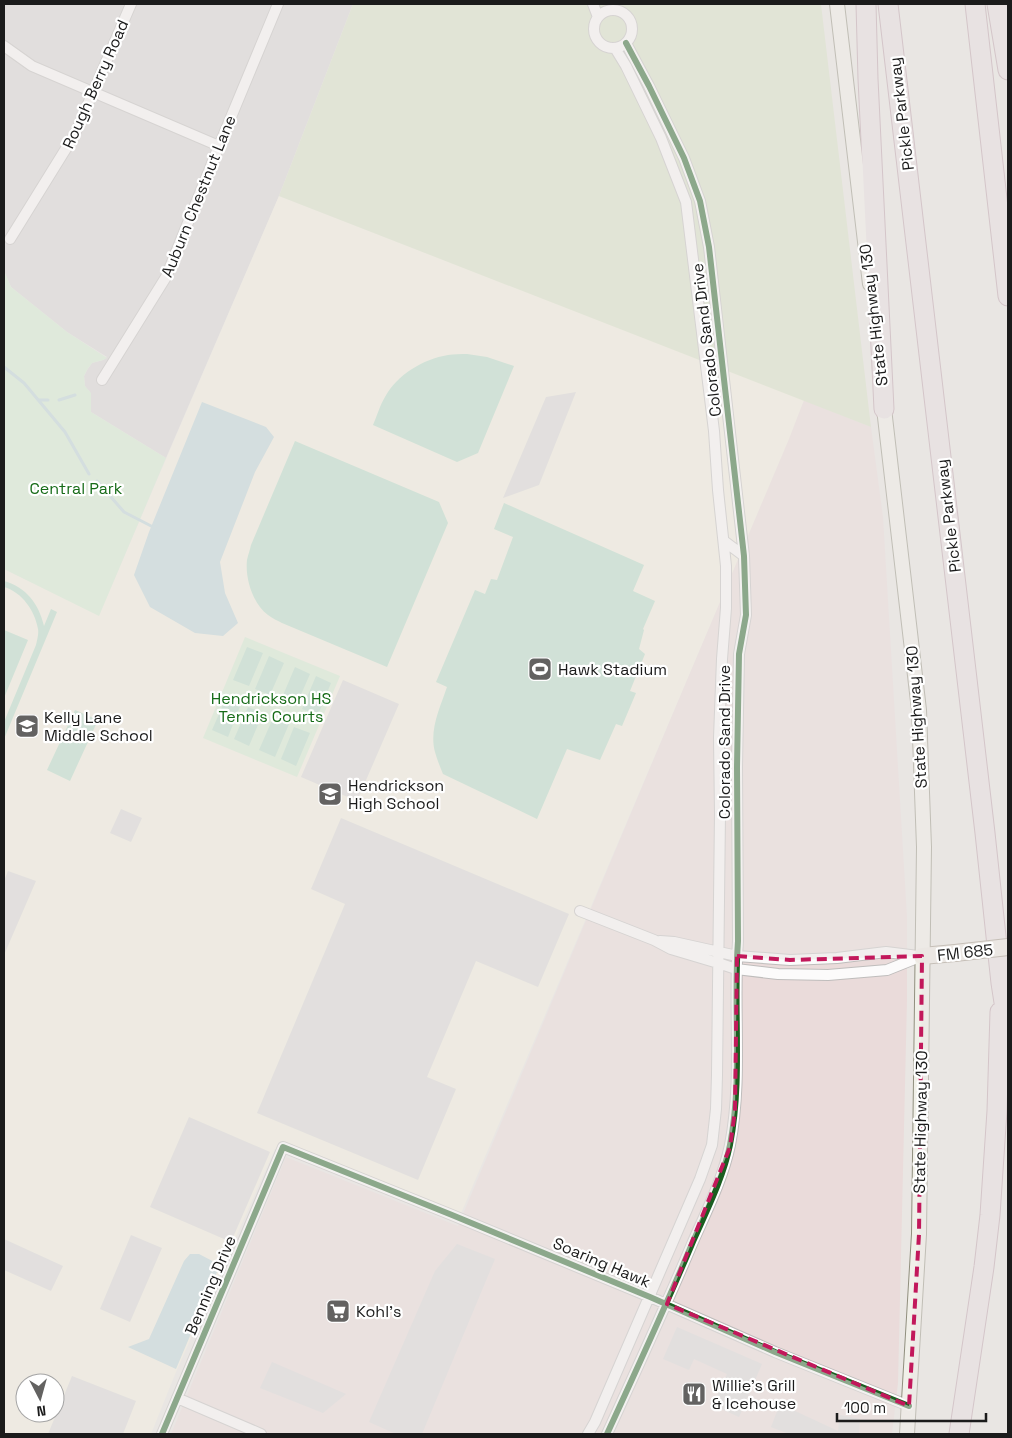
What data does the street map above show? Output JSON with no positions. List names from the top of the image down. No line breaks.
{"streets":{"highway":["Pickle Parkway"],"main road":["State Highway 130","FM 685"],"street":["Rough Berry Road","Auburn Chestnut Lane","Colorado Sand Drive","Soaring Hawk","Benning Drive"]},"crossings":[["State Highway 130","FM 685"],["State Highway 130","Soaring Hawk"],["Colorado Sand Drive","Soaring Hawk"],["Soaring Hawk","Benning Drive"]],"parks":["Central Park","Hendrickson HS Tennis Courts"],"places":{"sports":["Hawk Stadium"],"school or university":["Kelly Lane Middle School","Hendrickson High School"],"supermarket":["Kohl's"],"restaurant":["Willie's Grill & Icehouse"]},"scale_bar":"100 m","north":"bottom"}
